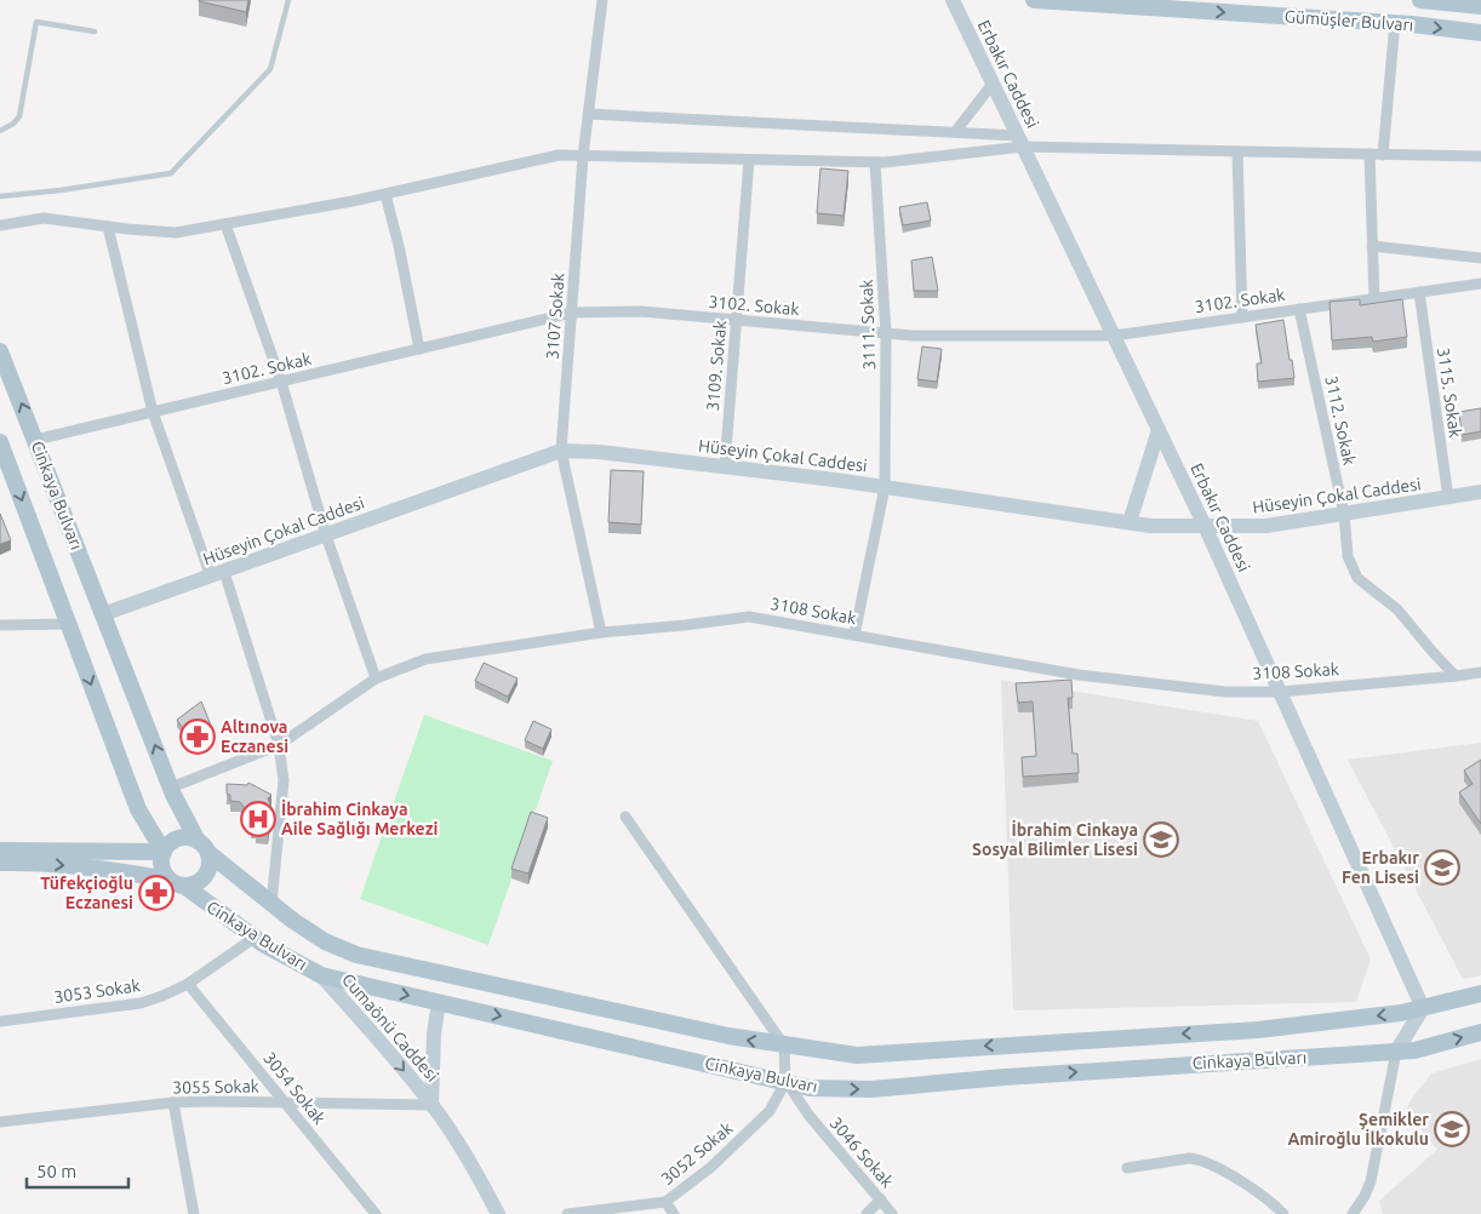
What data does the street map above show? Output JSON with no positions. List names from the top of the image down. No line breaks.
{"streets":{"main road":["Gümüşler Bulvarı","Cinkaya Bulvarı"],"street":["Erbakır Caddesi","3102. Sokak","3107 Sokak","3111. Sokak","3109. Sokak","3115. Sokak","3112. Sokak","Hüseyin Çokal Caddesi","3108 Sokak","3053 Sokak","Cumaönü Caddesi","3055 Sokak","3054 Sokak","3046 Sokak","3052 Sokak"]},"crossings":[["Erbakır Caddesi","3102. Sokak"],["Erbakır Caddesi","Hüseyin Çokal Caddesi"],["Erbakır Caddesi","Cinkaya Bulvarı"],["Erbakır Caddesi","3108 Sokak"],["3102. Sokak","3107 Sokak"],["3102. Sokak","3111. Sokak"],["3102. Sokak","3109. Sokak"],["3102. Sokak","3115. Sokak"],["3102. Sokak","3112. Sokak"],["3102. Sokak","Cinkaya Bulvarı"],["3107 Sokak","Hüseyin Çokal Caddesi"],["3107 Sokak","3108 Sokak"],["3111. Sokak","Hüseyin Çokal Caddesi"],["3111. Sokak","3108 Sokak"],["3109. Sokak","Hüseyin Çokal Caddesi"],["3115. Sokak","Hüseyin Çokal Caddesi"],["3112. Sokak","Hüseyin Çokal Caddesi"],["3112. Sokak","3108 Sokak"],["Hüseyin Çokal Caddesi","Cinkaya Bulvarı"],["Cinkaya Bulvarı","3108 Sokak"],["Cinkaya Bulvarı","3053 Sokak"],["Cinkaya Bulvarı","Cumaönü Caddesi"],["Cinkaya Bulvarı","3046 Sokak"],["Cinkaya Bulvarı","3052 Sokak"],["3053 Sokak","3054 Sokak"],["Cumaönü Caddesi","3055 Sokak"],["3055 Sokak","3054 Sokak"],["3046 Sokak","3052 Sokak"]],"one_way":["Gümüşler Bulvarı","Cumaönü Caddesi"],"places":{"pharmacy":["Altınova Eczanesi","Tüfekçioğlu Eczanesi"],"hospital":["İbrahim Cinkaya Aile Sağlığı Merkezi"],"school or university":["İbrahim Cinkaya Sosyal Bilimler Lisesi","Erbakır Fen Lisesi","Şemikler Amiroğlu İlkokulu"]},"scale_bar":"50 m"}
